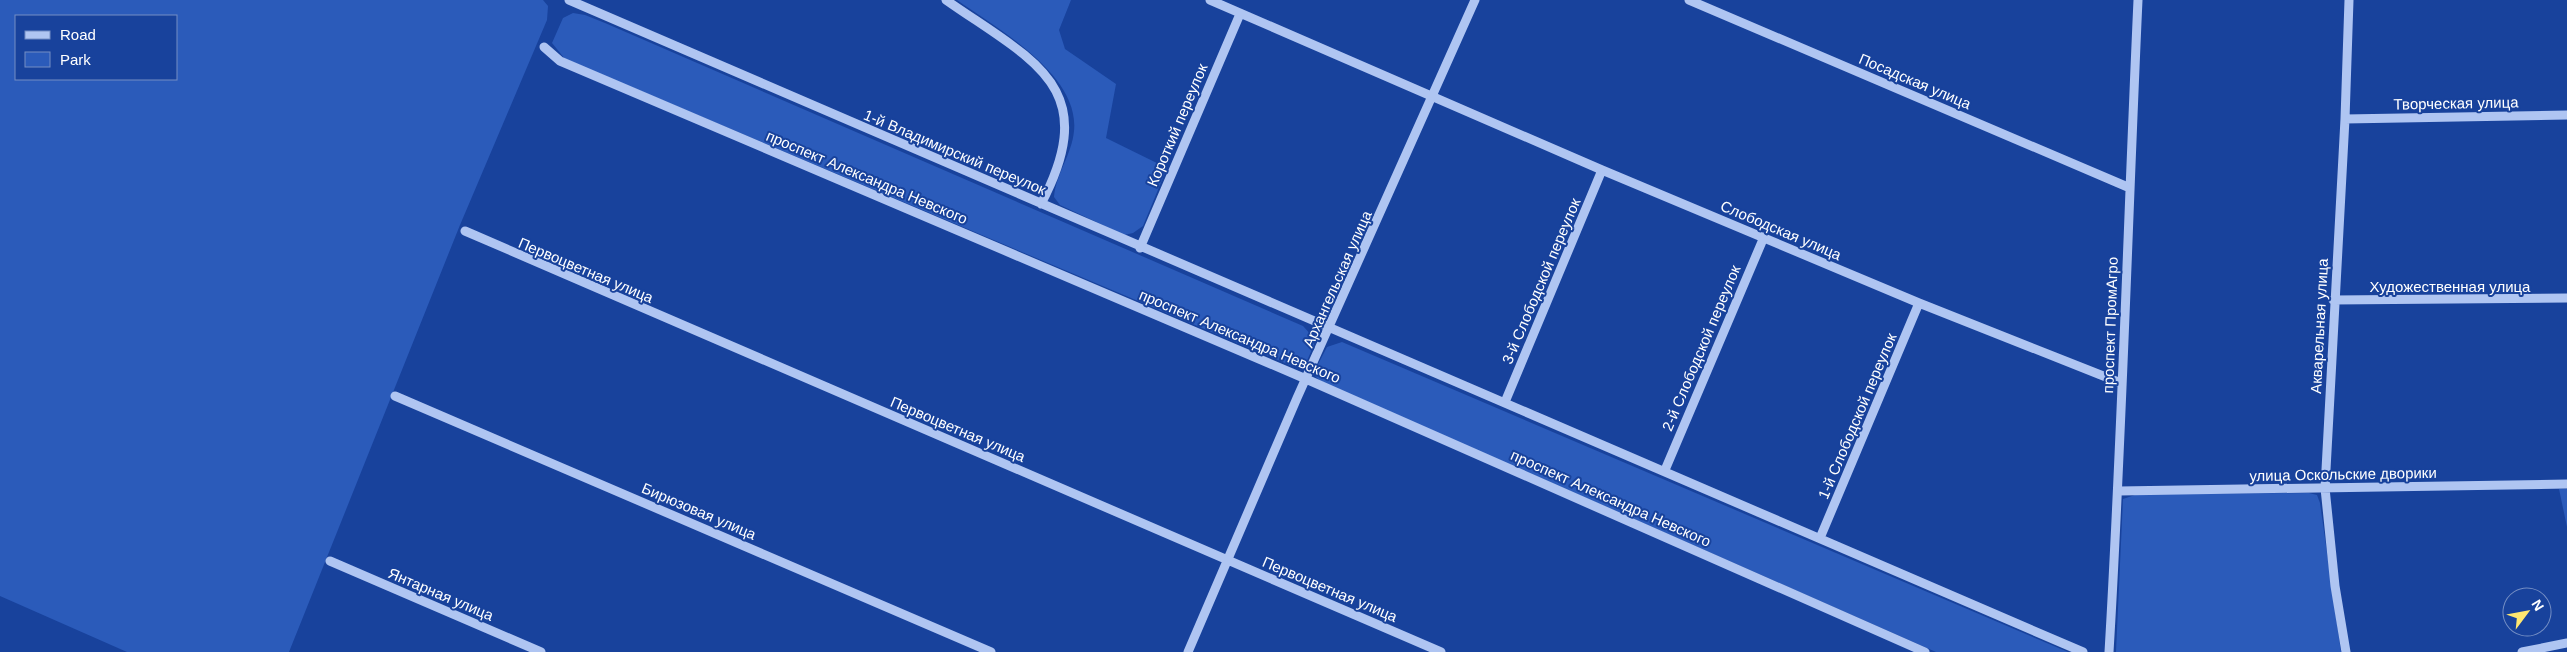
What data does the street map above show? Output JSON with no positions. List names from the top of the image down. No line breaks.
{"streets":{"street":["Посадская улица","Творческая улица","Короткий переулок","1-й Владимирский переулок","проспект Александра Невского","Слободская улица","Первоцветная улица","Архангельская улица","3-й Слободской переулок","Художественная улица","проспект ПромАгро","Акварельная улица","2-й Слободской переулок","1-й Слободской переулок","улица Оскольские дворики","Бирюзовая улица","Янтарная улица"]},"crossings":[["Посадская улица","проспект ПромАгро"],["Творческая улица","Акварельная улица"],["Короткий переулок","1-й Владимирский переулок"],["Короткий переулок","Слободская улица"],["1-й Владимирский переулок","Архангельская улица"],["проспект Александра Невского","Архангельская улица"],["Слободская улица","Архангельская улица"],["Слободская улица","3-й Слободской переулок"],["Слободская улица","проспект ПромАгро"],["Слободская улица","2-й Слободской переулок"],["Слободская улица","1-й Слободской переулок"],["Первоцветная улица","Архангельская улица"],["Художественная улица","Акварельная улица"],["проспект ПромАгро","улица Оскольские дворики"],["Акварельная улица","улица Оскольские дворики"]],"legend":["Road","Park"],"north":"top right"}
